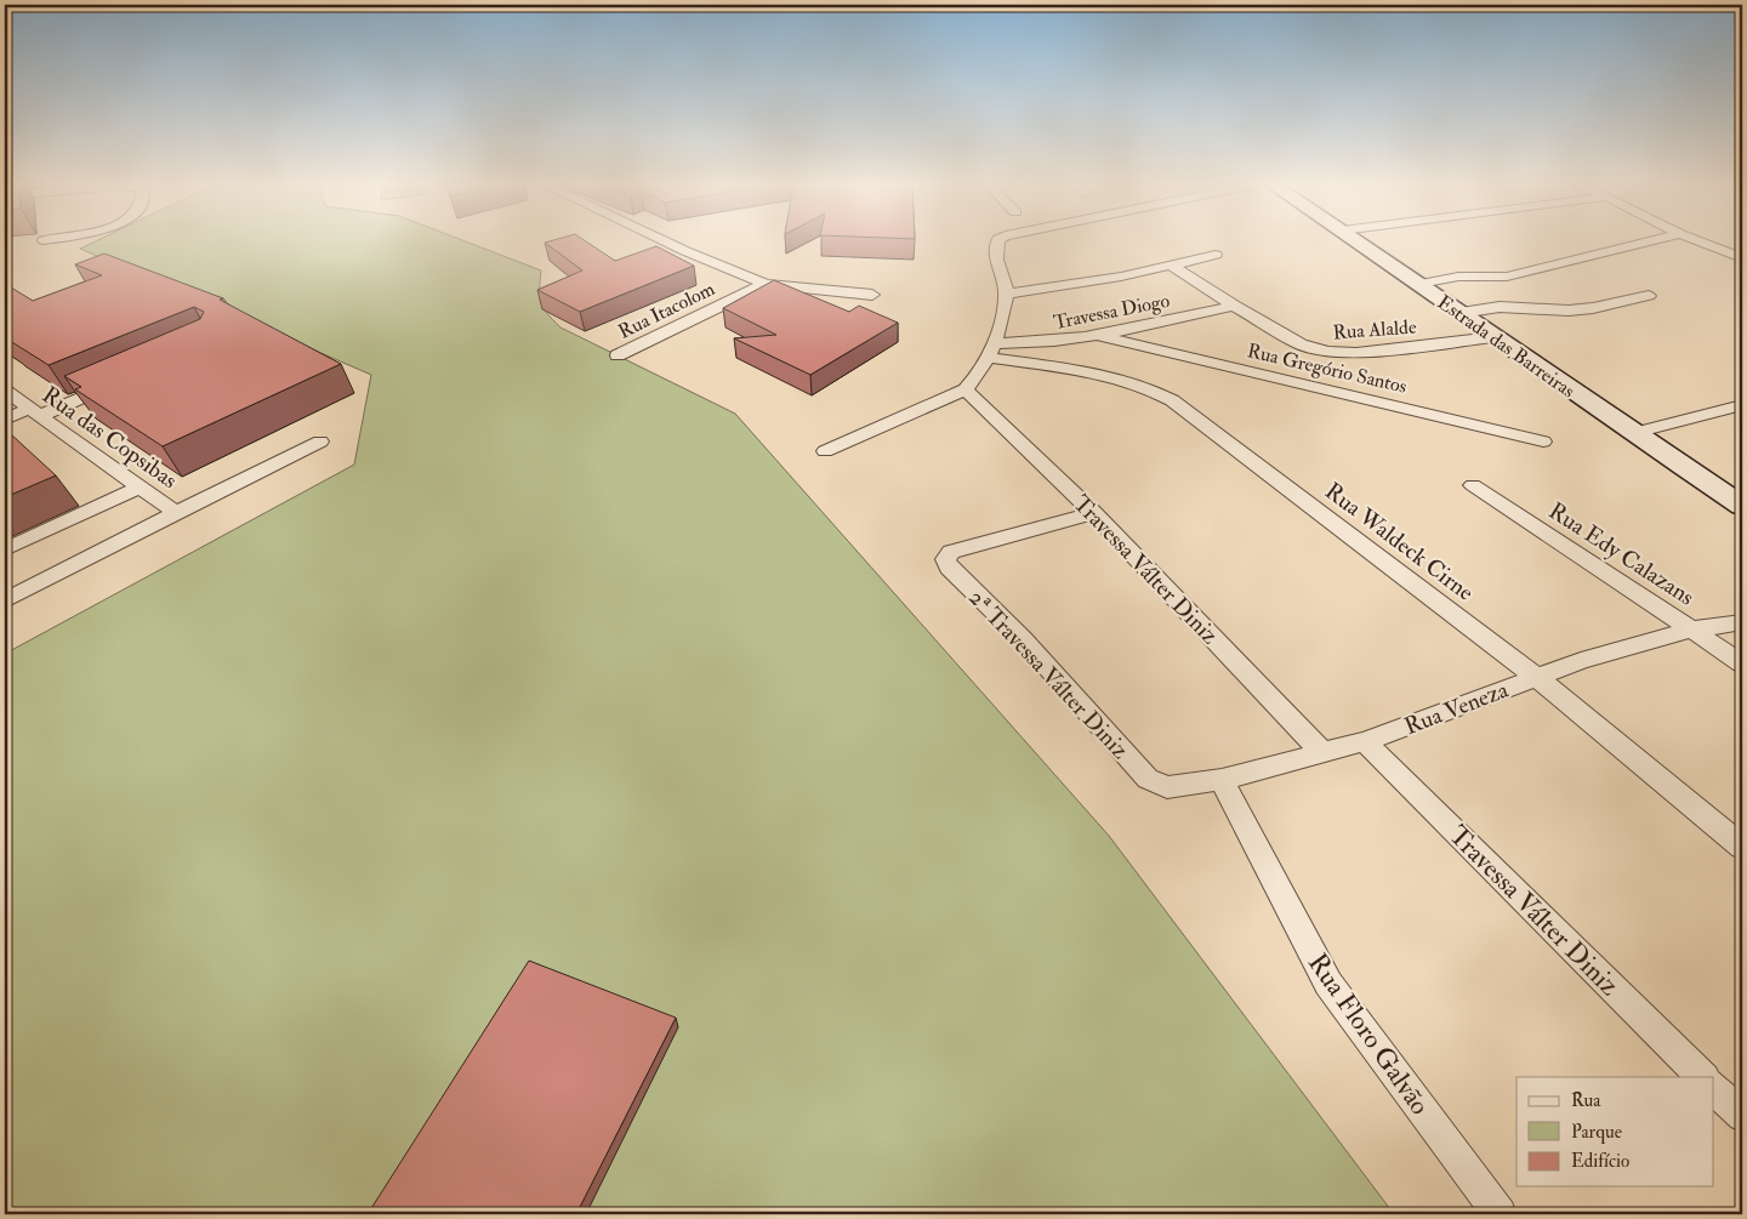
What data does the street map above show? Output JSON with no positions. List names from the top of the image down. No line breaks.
{"streets":{"main road":["Estrada das Barreiras"],"street":["Rua Itacolom","Travessa Diogo","Rua Alalde","Rua Gregório Santos","Rua das Copsibas","Rua Waldeck Cirne","Rua Edy Calazans","Travessa Válter Diniz","2ª Travessa Válter Diniz","Rua Veneza","Rua Floro Galvão"]},"crossings":[["Travessa Diogo","Rua Alalde"],["Travessa Diogo","Rua Gregório Santos"],["Travessa Diogo","Rua Waldeck Cirne"],["Rua Alalde","Estrada das Barreiras"],["Rua Waldeck Cirne","Rua Veneza"],["Rua Edy Calazans","Rua Veneza"],["Travessa Válter Diniz","2ª Travessa Válter Diniz"],["Travessa Válter Diniz","Rua Veneza"],["2ª Travessa Válter Diniz","Rua Veneza"],["Rua Veneza","Rua Floro Galvão"]],"legend":["Rua","Parque","Edifício"]}
